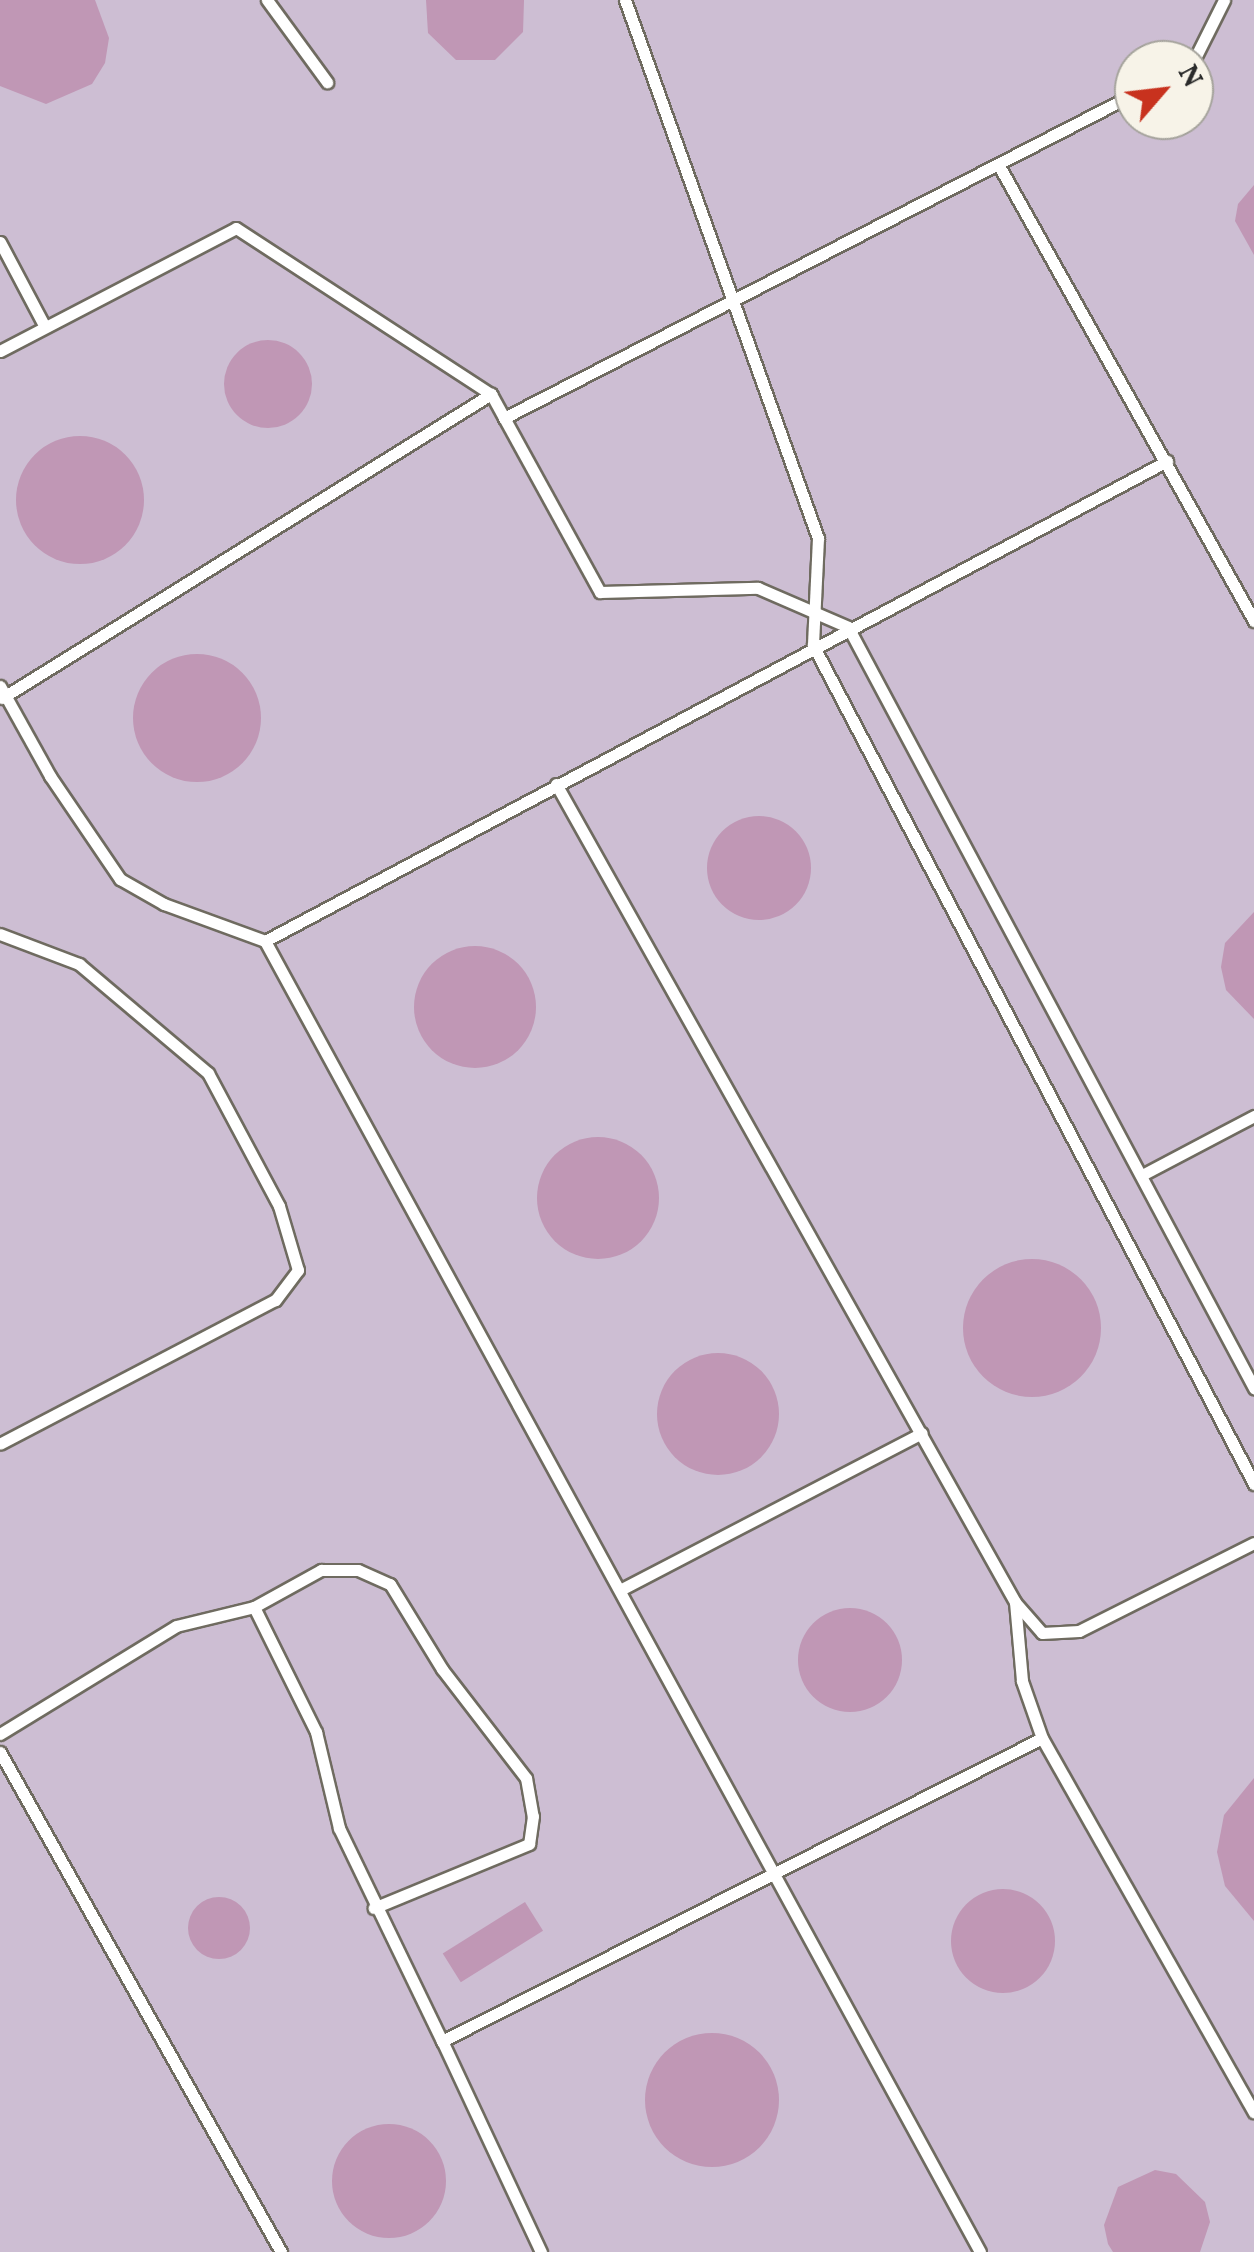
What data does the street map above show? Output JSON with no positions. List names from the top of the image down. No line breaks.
{"north":"top right"}
